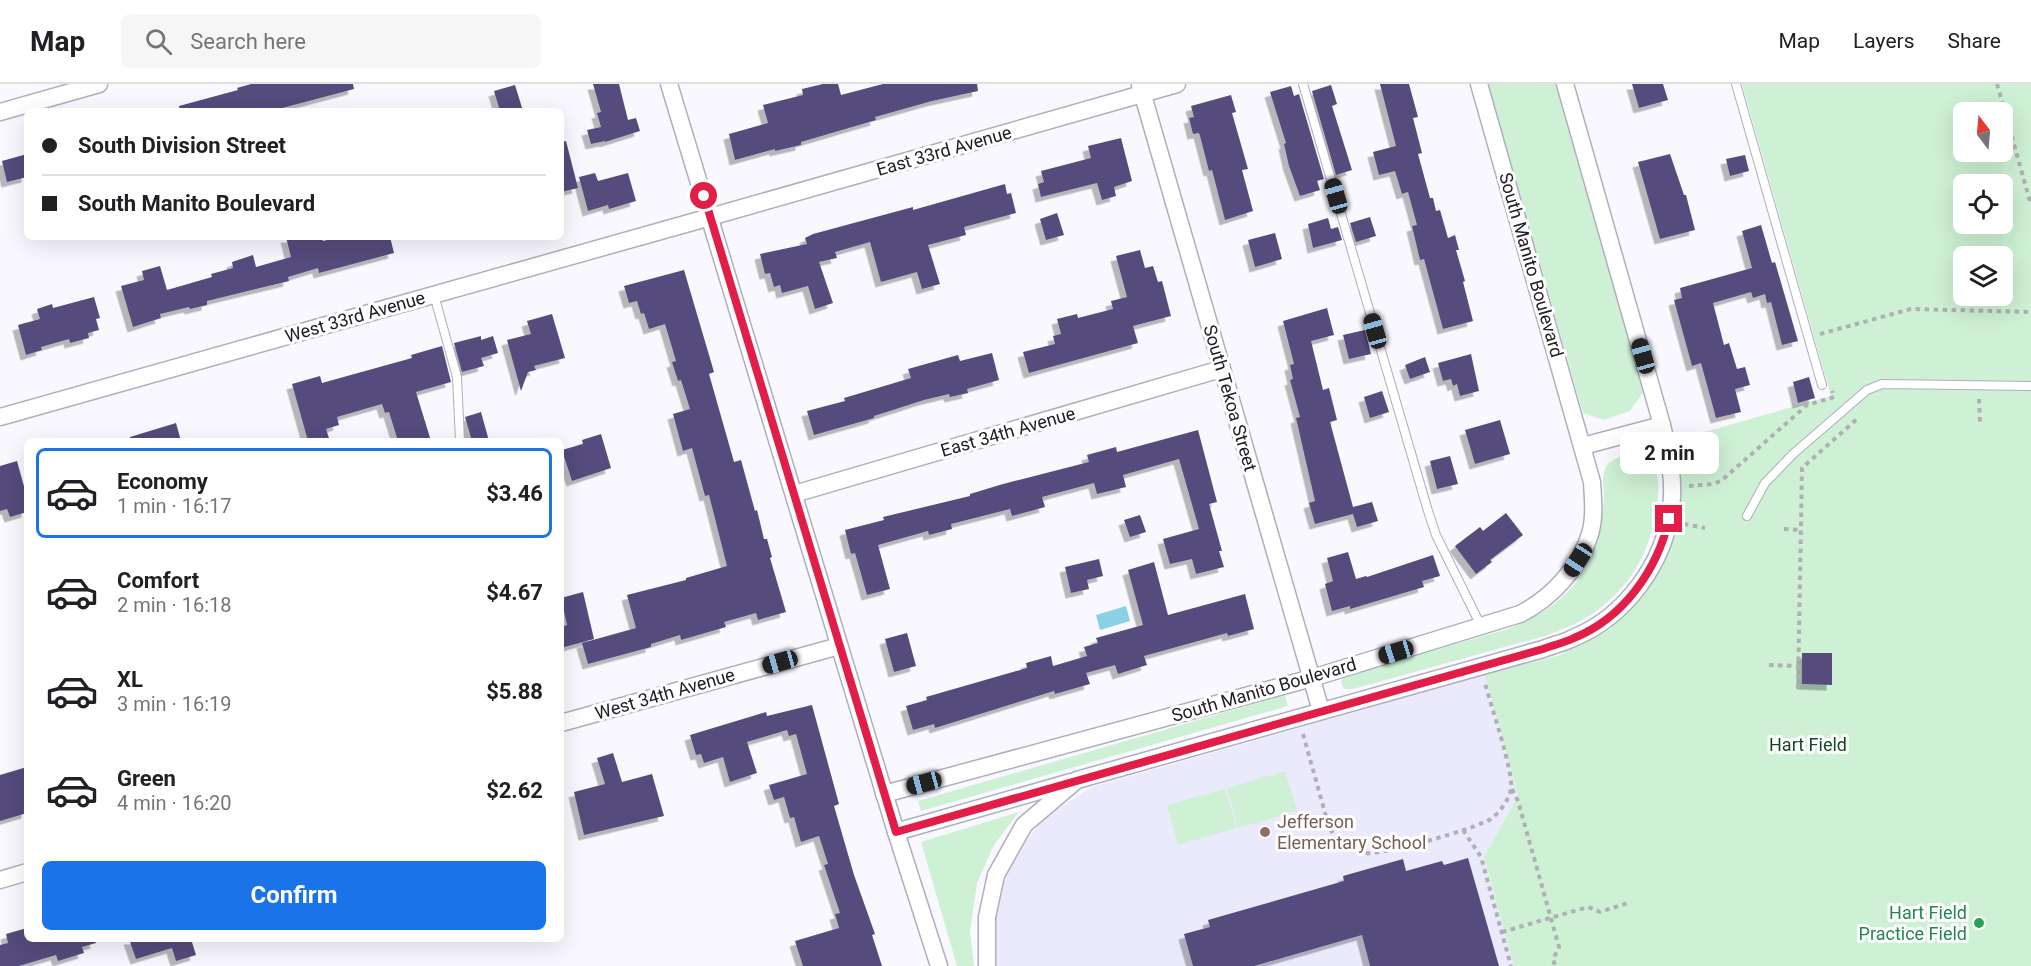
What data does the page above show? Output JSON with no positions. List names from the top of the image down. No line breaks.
{"streets":{"street":["East 33rd Avenue","South Manito Boulevard","West 33rd Avenue","South Tekoa Street","East 34th Avenue","West 34th Avenue"]},"crossings":[["East 33rd Avenue","West 33rd Avenue"],["East 33rd Avenue","South Tekoa Street"],["South Manito Boulevard","South Tekoa Street"],["South Tekoa Street","East 34th Avenue"]],"parks":["Hart Field"],"places":["Jefferson Elementary School","Hart Field Practice Field"],"north":"top","page":{"header":"Map","search":"Search here","nav":["Map","Layers","Share"],"banner":["South Division Street","South Manito Boulevard"],"bubble":"2 min","list":[{"name":"Economy","note":"1 min · 16:17","value":"$3.46"},{"name":"Comfort","note":"2 min · 16:18","value":"$4.67"},{"name":"XL","note":"3 min · 16:19","value":"$5.88"},{"name":"Green","note":"4 min · 16:20","value":"$2.62"}],"buttons":"Confirm"}}
